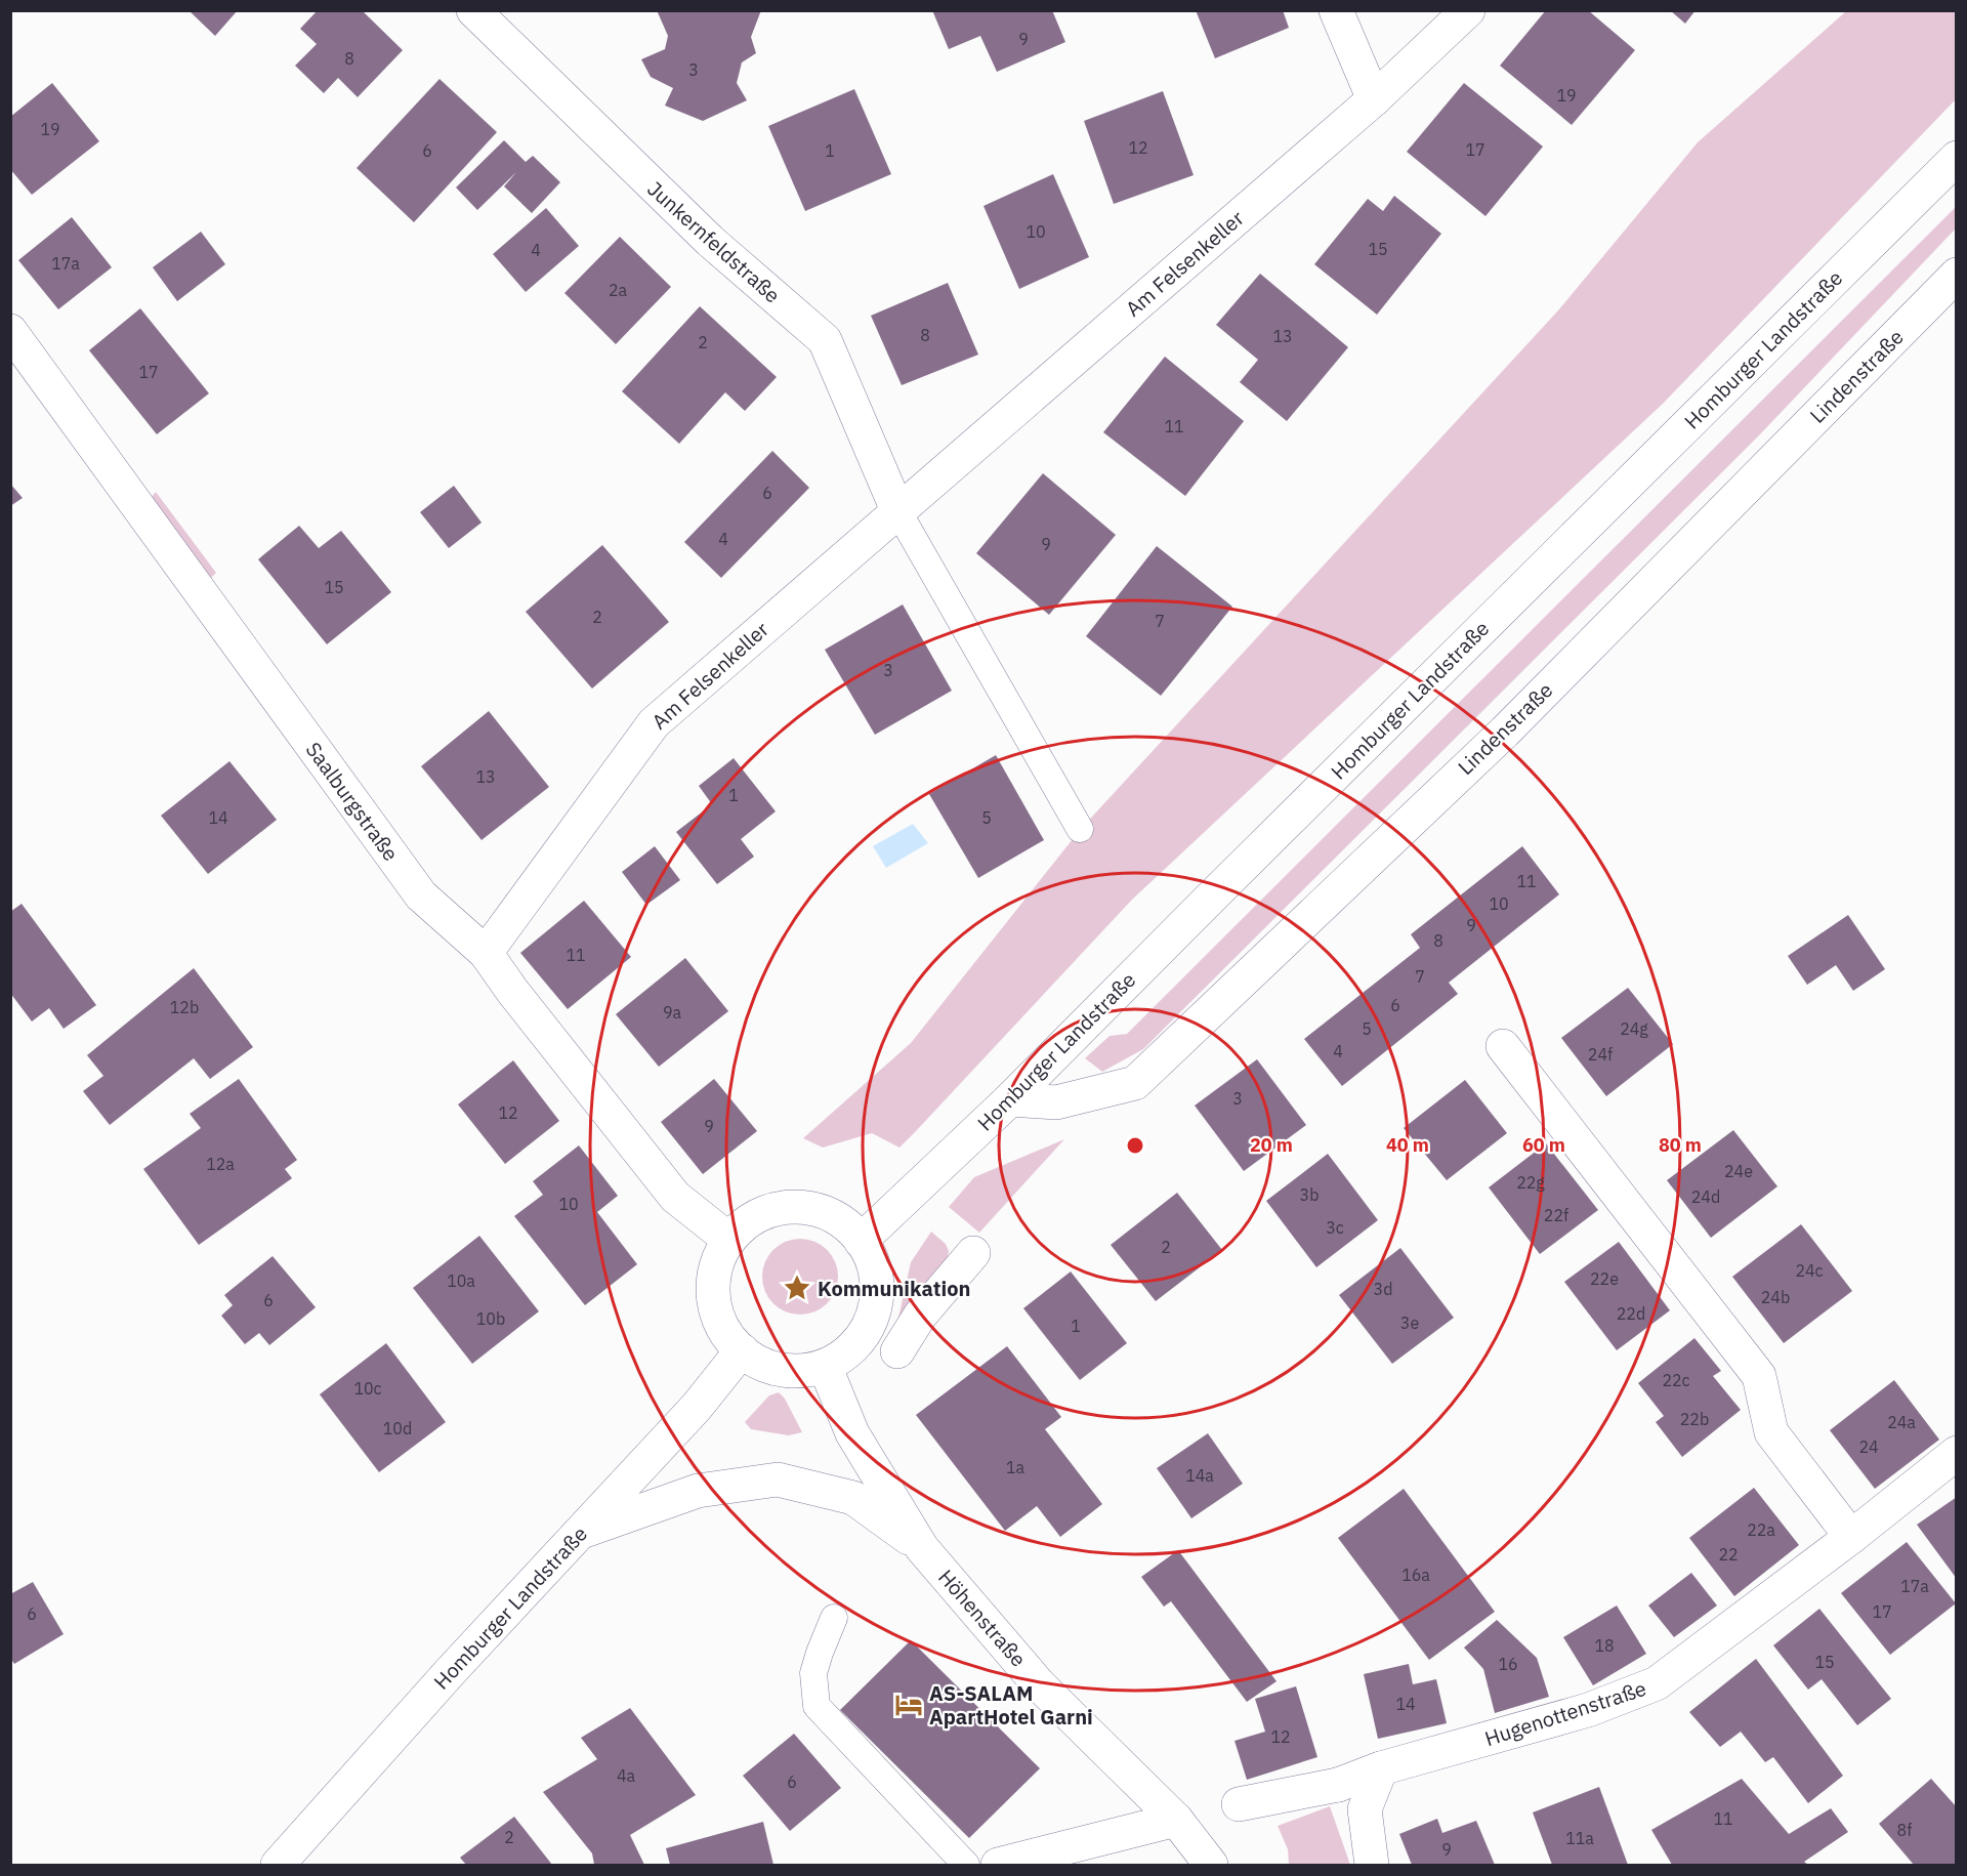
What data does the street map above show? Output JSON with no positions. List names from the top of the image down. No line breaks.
{"streets":{"street":["Junkernfeldstraße","Am Felsenkeller","Homburger Landstraße","Lindenstraße","Saalburgstraße","Höhenstraße","Hugenottenstraße"]},"crossings":[["Junkernfeldstraße","Am Felsenkeller"],["Am Felsenkeller","Saalburgstraße"],["Homburger Landstraße","Lindenstraße"],["Homburger Landstraße","Saalburgstraße"],["Homburger Landstraße","Höhenstraße"],["Saalburgstraße","Höhenstraße"]],"places":{"place":["Kommunikation"],"hotel":["AS-SALAM ApartHotel Garni"]},"house_numbers":["9","8","3","19","19","12","17","6","1","10","15","4","17a","2a","8","13","2","17","11","6","4","9","15","2","7","3","13","1","14","5","11","10","9","8","11","7","6","12b","9a","5","24g","4","24f","3","12","9","12a","24e","22g","3b","24d","10","22f","3c","2","24c","22e","10a","3d","24b","6","22d","10b","3e","1","22c","10c","22b","24a","10d","24","1a","14a","22a","22","16a","17a","17","6","18","15","16","14","12","4a","6","11","8f","2","11a","9"],"rings":["20 m","40 m","60 m","80 m"]}
